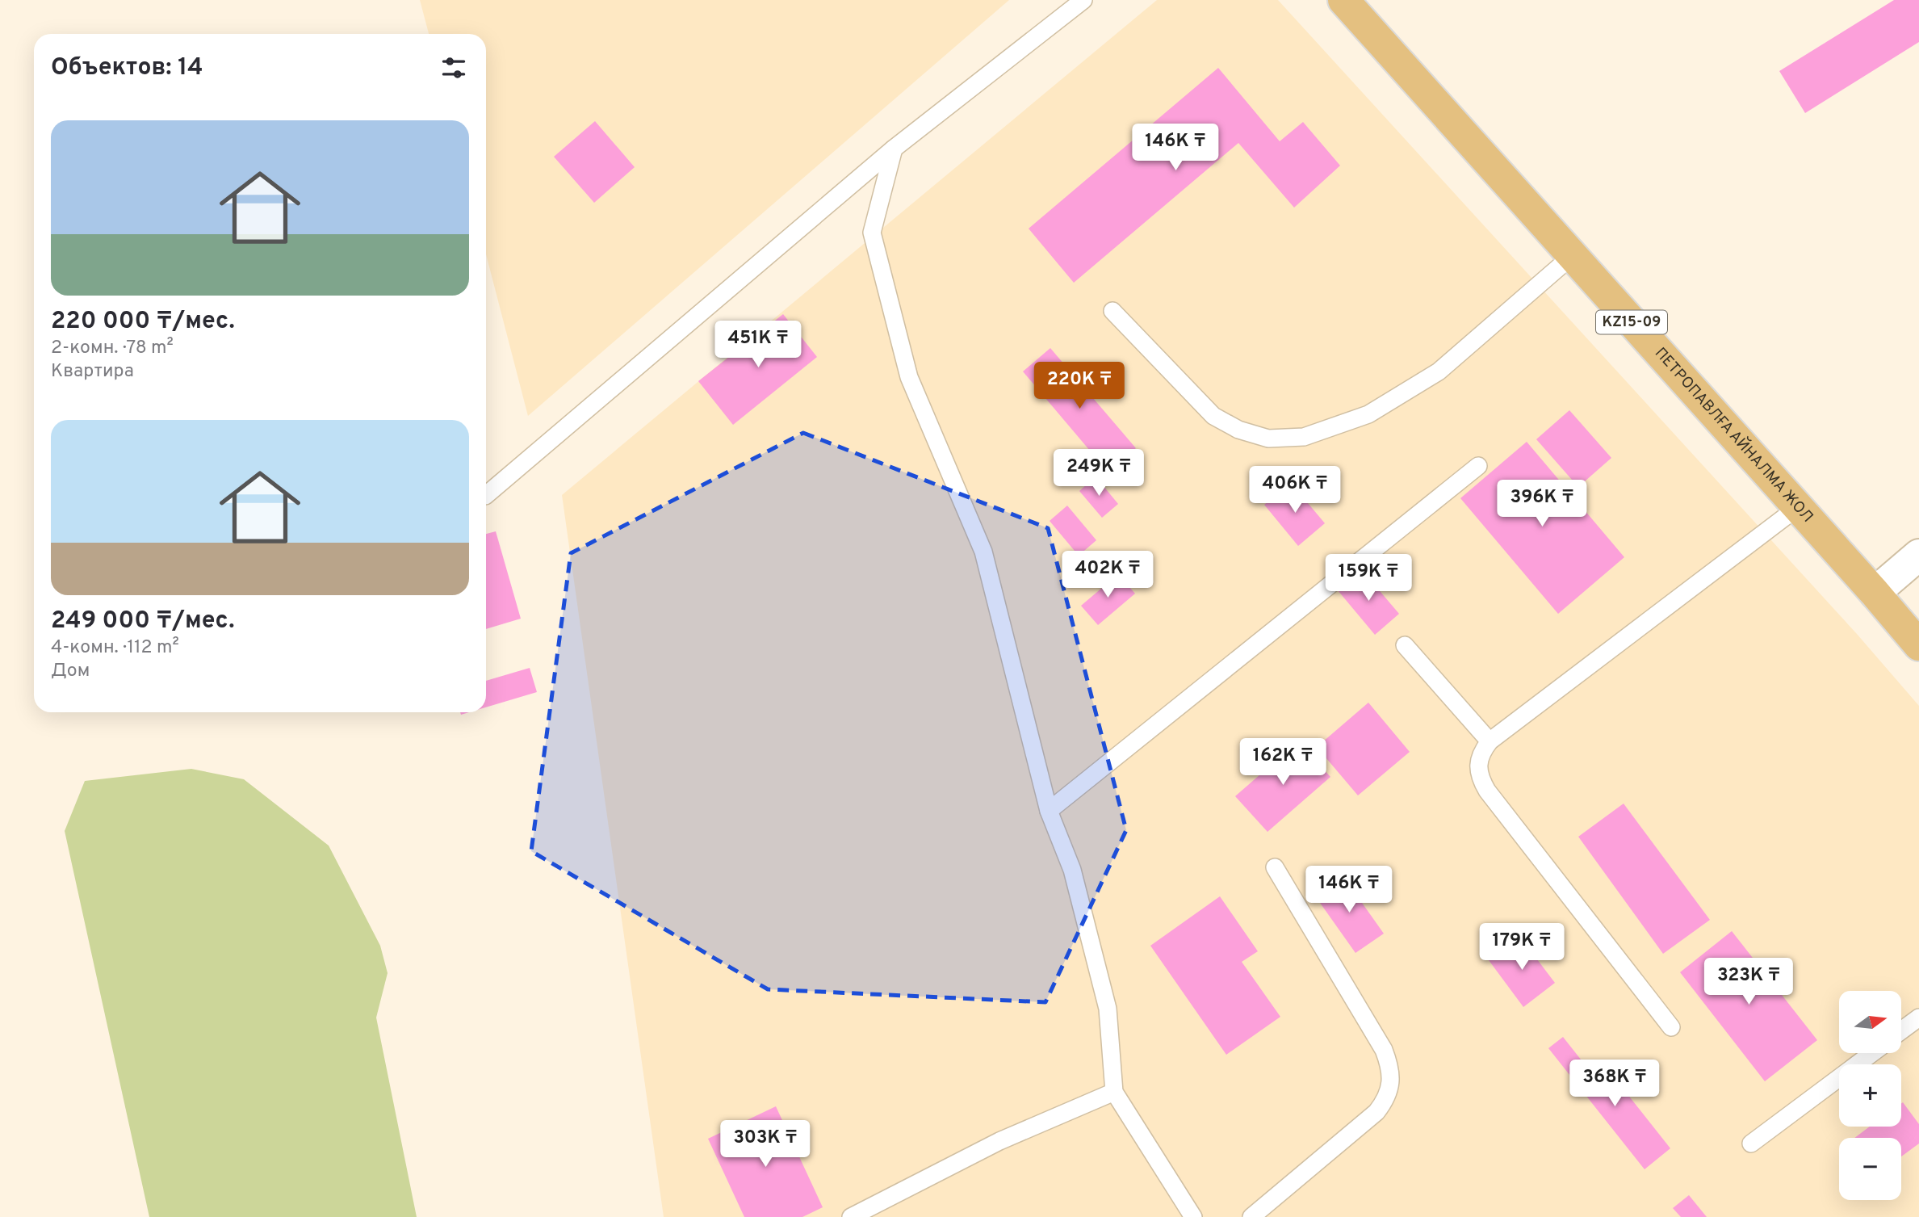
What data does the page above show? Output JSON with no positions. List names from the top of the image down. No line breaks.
{"streets":{"highway":["KZ15-09","ПЕТРОПАВЛҒА АЙНАЛМА ЖОЛ"]},"north":"right","page":{"heading":"Объектов: 14","list":[{"name":"220 000 ₸/мес.","note":"2-комн. · 78 m² · Квартира"},{"name":"249 000 ₸/мес.","note":"4-комн. · 112 m² · Дом"}],"price":["146K ₸","451K ₸","220K ₸","249K ₸","406K ₸","396K ₸","402K ₸","159K ₸","162K ₸","146K ₸","179K ₸","323K ₸","368K ₸","303K ₸"],"map_buttons":["+","−"]}}
